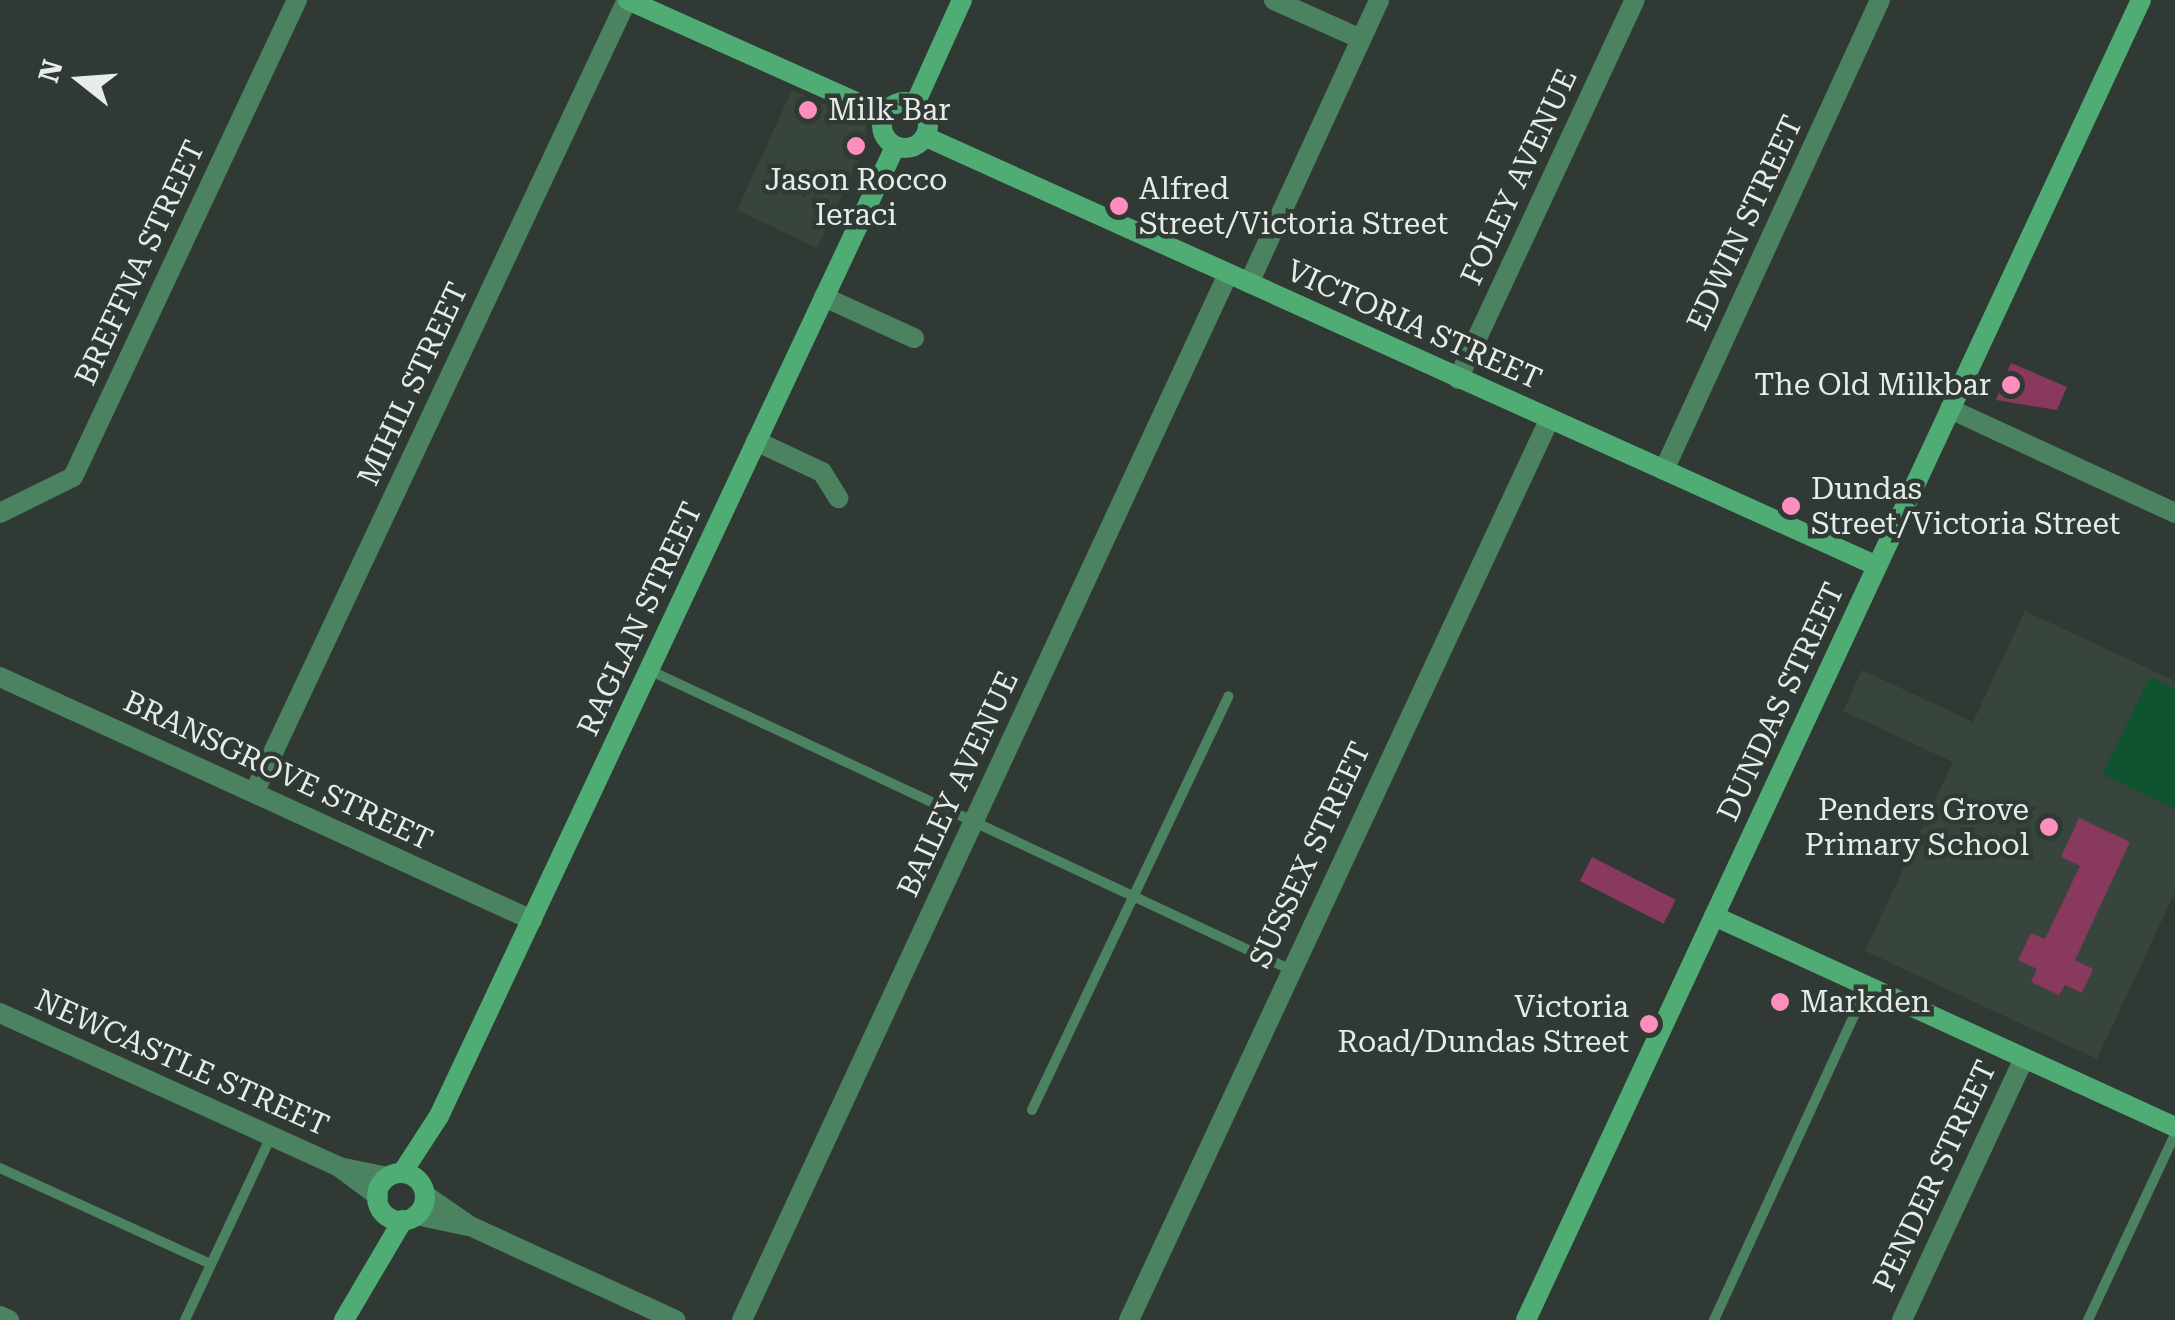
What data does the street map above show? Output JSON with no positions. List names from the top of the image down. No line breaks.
{"streets":{"street":["FOLEY AVENUE","EDWIN STREET","BREFFNA STREET","VICTORIA STREET","MIHIL STREET","RAGLAN STREET","DUNDAS STREET","BRANSGROVE STREET","BAILEY AVENUE","SUSSEX STREET","NEWCASTLE STREET","PENDER STREET"]},"crossings":[["FOLEY AVENUE","VICTORIA STREET"],["EDWIN STREET","VICTORIA STREET"],["VICTORIA STREET","DUNDAS STREET"],["VICTORIA STREET","BAILEY AVENUE"],["VICTORIA STREET","SUSSEX STREET"],["MIHIL STREET","BRANSGROVE STREET"],["RAGLAN STREET","BRANSGROVE STREET"],["RAGLAN STREET","NEWCASTLE STREET"]],"places":["Milk Bar","Jason Rocco Ieraci","Alfred Street/Victoria Street","The Old Milkbar","Dundas Street/Victoria Street","Penders Grove Primary School","Markden","Victoria Road/Dundas Street"],"north":"left"}
